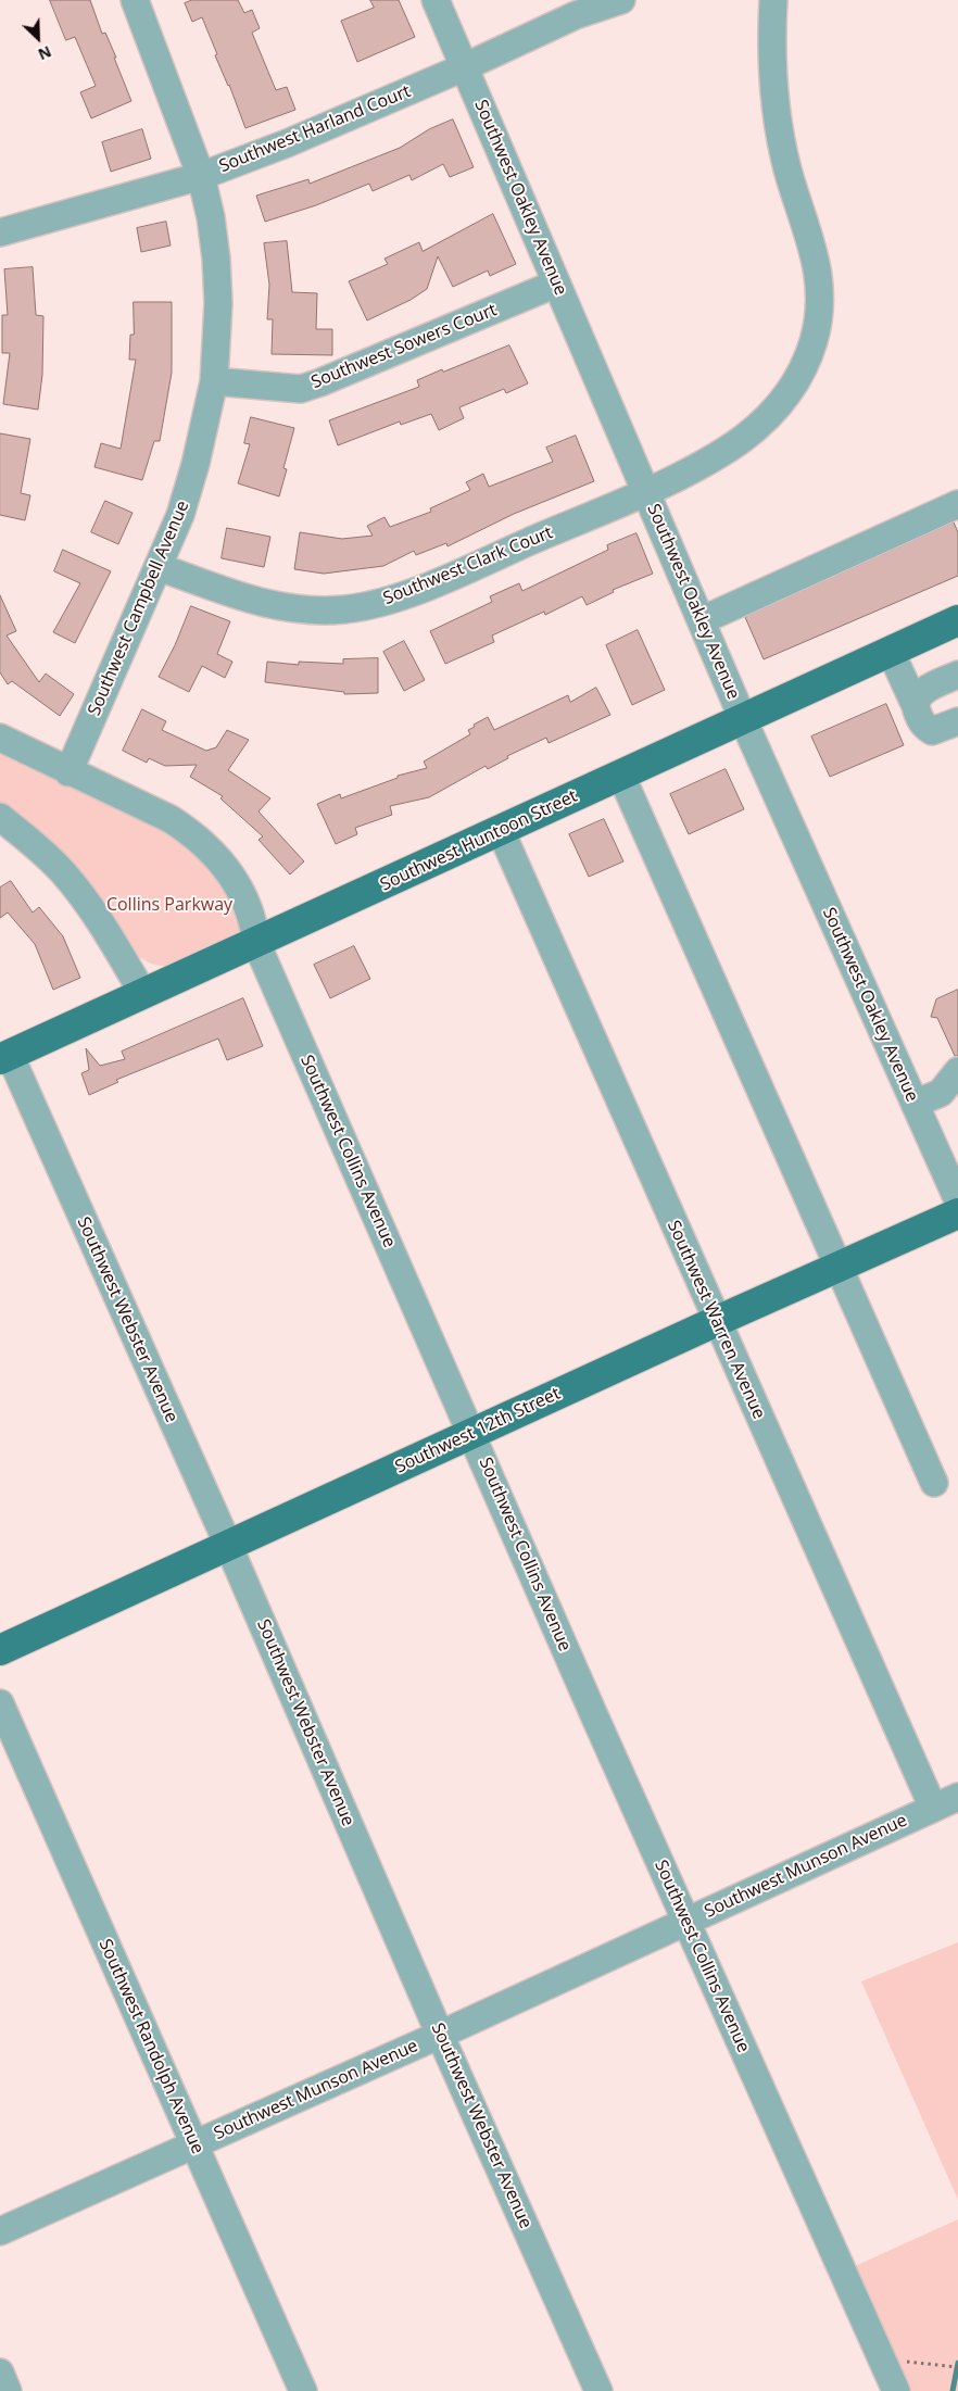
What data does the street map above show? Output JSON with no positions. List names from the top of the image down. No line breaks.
{"streets":{"main road":["Southwest Huntoon Street","Southwest 12th Street"],"street":["Southwest Harland Court","Southwest Oakley Avenue","Southwest Sowers Court","Southwest Clark Court","Southwest Campbell Avenue","Southwest Collins Avenue","Southwest Webster Avenue","Southwest Warren Avenue","Southwest Munson Avenue","Southwest Randolph Avenue"]},"crossings":[["Southwest Harland Court","Southwest Oakley Avenue"],["Southwest Harland Court","Southwest Campbell Avenue"],["Southwest Oakley Avenue","Southwest Sowers Court"],["Southwest Oakley Avenue","Southwest Clark Court"],["Southwest Oakley Avenue","Southwest Huntoon Street"],["Southwest Sowers Court","Southwest Campbell Avenue"],["Southwest Clark Court","Southwest Campbell Avenue"],["Southwest Campbell Avenue","Southwest Collins Avenue"],["Southwest Huntoon Street","Southwest Collins Avenue"],["Southwest Huntoon Street","Southwest Webster Avenue"],["Southwest Huntoon Street","Southwest Warren Avenue"],["Southwest Collins Avenue","Southwest 12th Street"],["Southwest Collins Avenue","Southwest Munson Avenue"],["Southwest Webster Avenue","Southwest 12th Street"],["Southwest Webster Avenue","Southwest Munson Avenue"],["Southwest Warren Avenue","Southwest 12th Street"],["Southwest Warren Avenue","Southwest Munson Avenue"],["Southwest Munson Avenue","Southwest Randolph Avenue"]],"parks":["Collins Parkway"],"north":"bottom right"}
